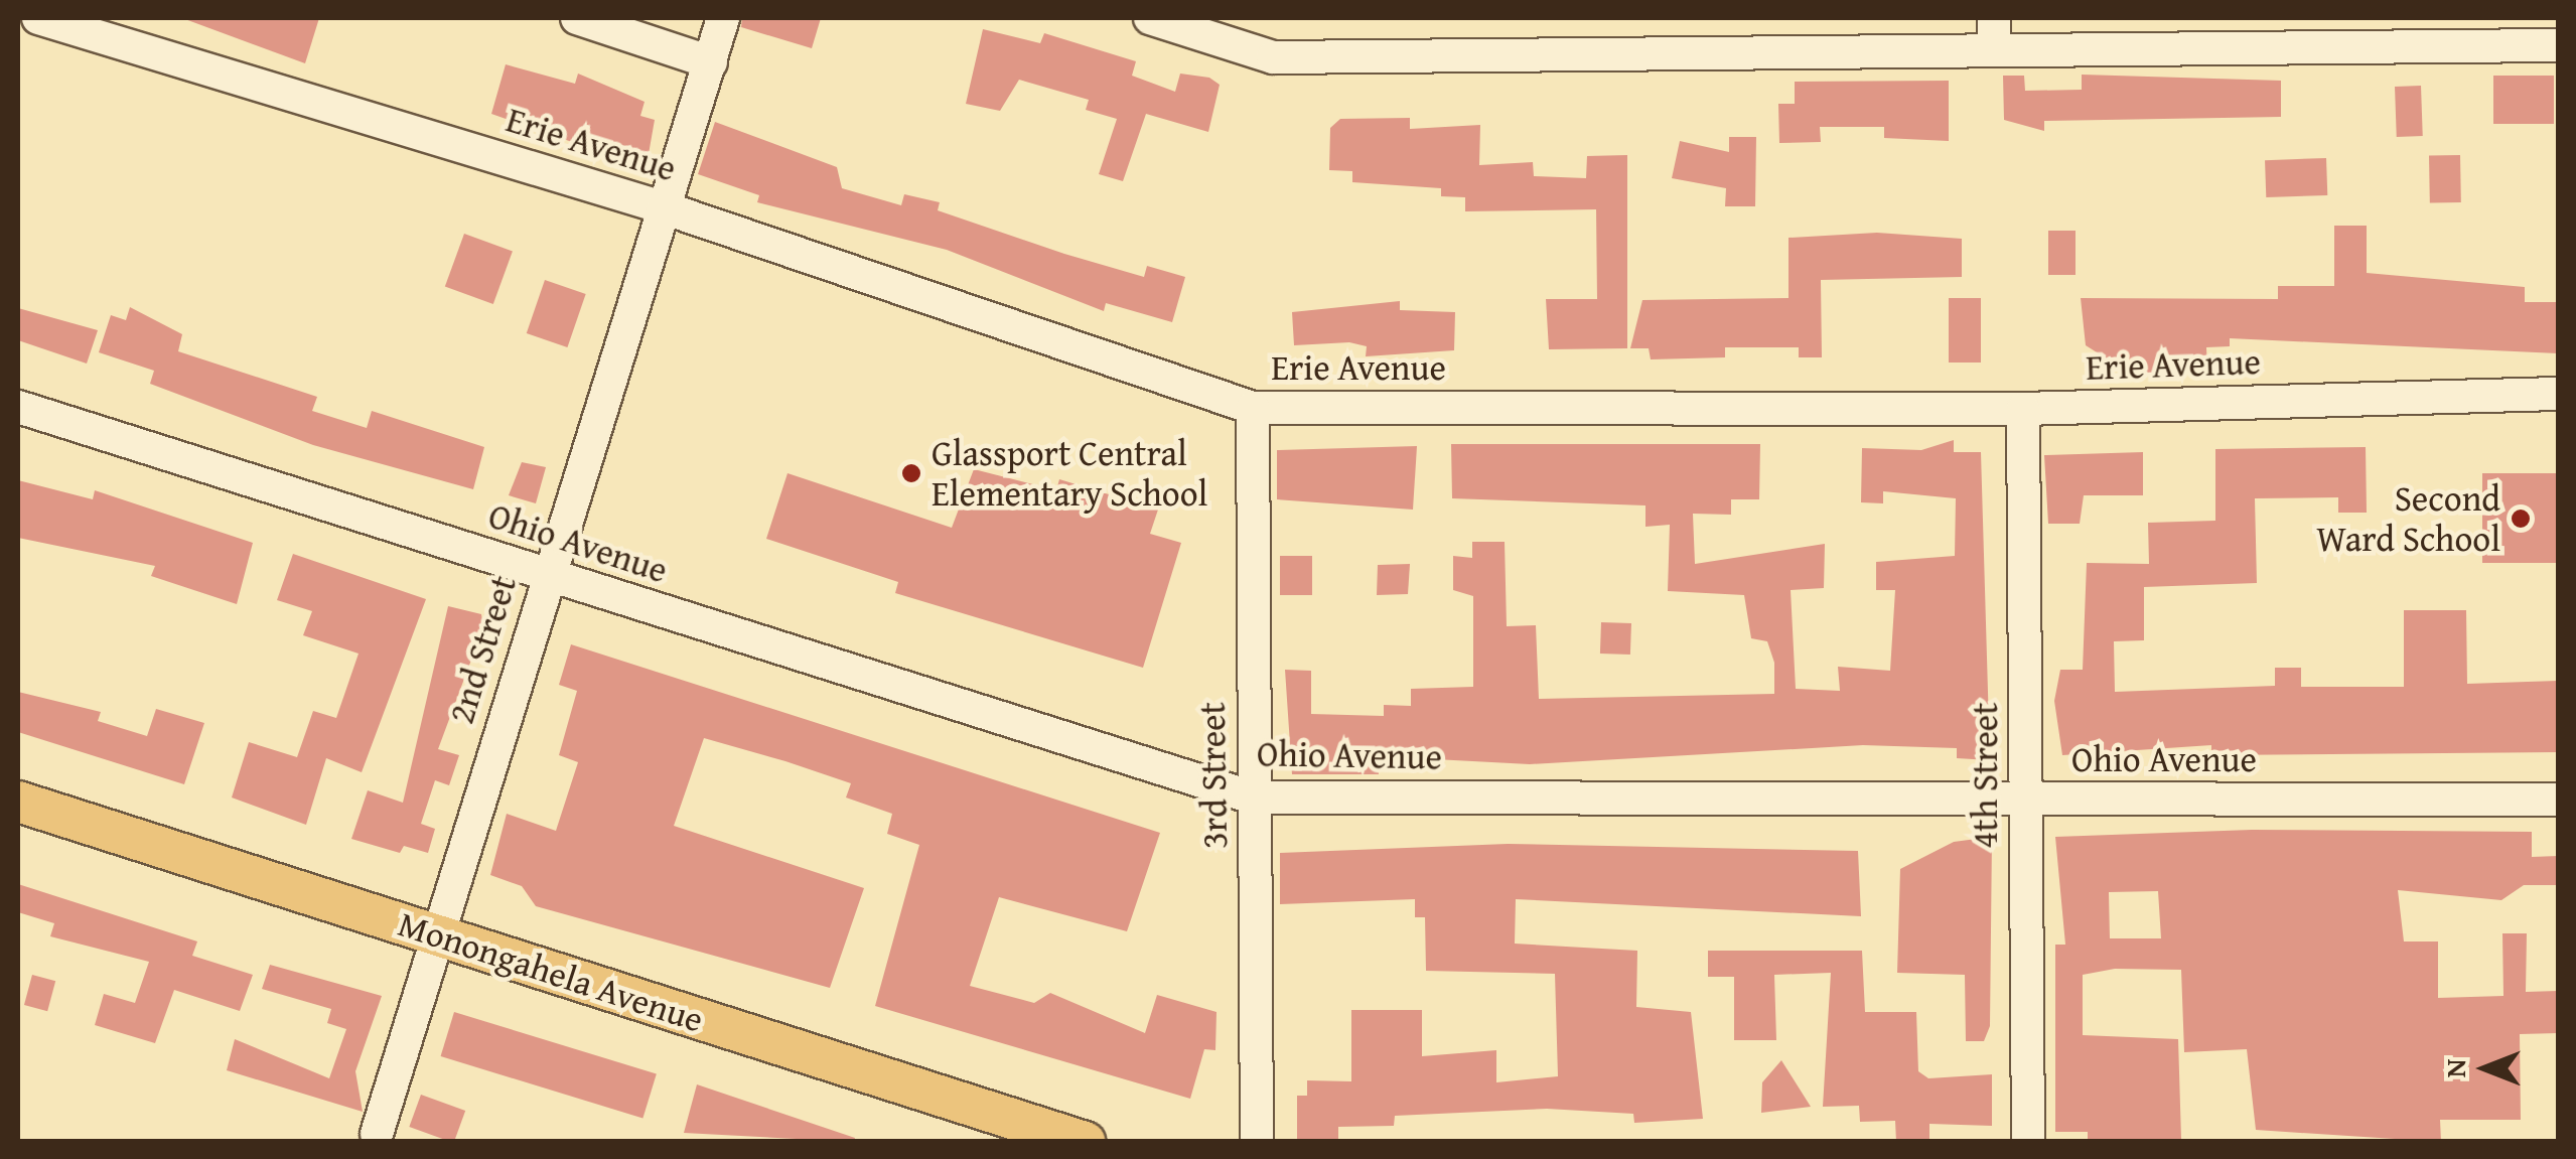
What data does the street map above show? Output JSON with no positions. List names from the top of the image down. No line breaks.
{"streets":{"main road":["Monongahela Avenue"],"street":["Erie Avenue","Ohio Avenue","2nd Street","3rd Street","4th Street"]},"crossings":[["Erie Avenue","2nd Street"],["Erie Avenue","3rd Street"],["Erie Avenue","4th Street"],["Ohio Avenue","2nd Street"],["Ohio Avenue","3rd Street"],["Ohio Avenue","4th Street"],["2nd Street","Monongahela Avenue"]],"places":["Glassport Central Elementary School","Second Ward School"],"north":"left"}
